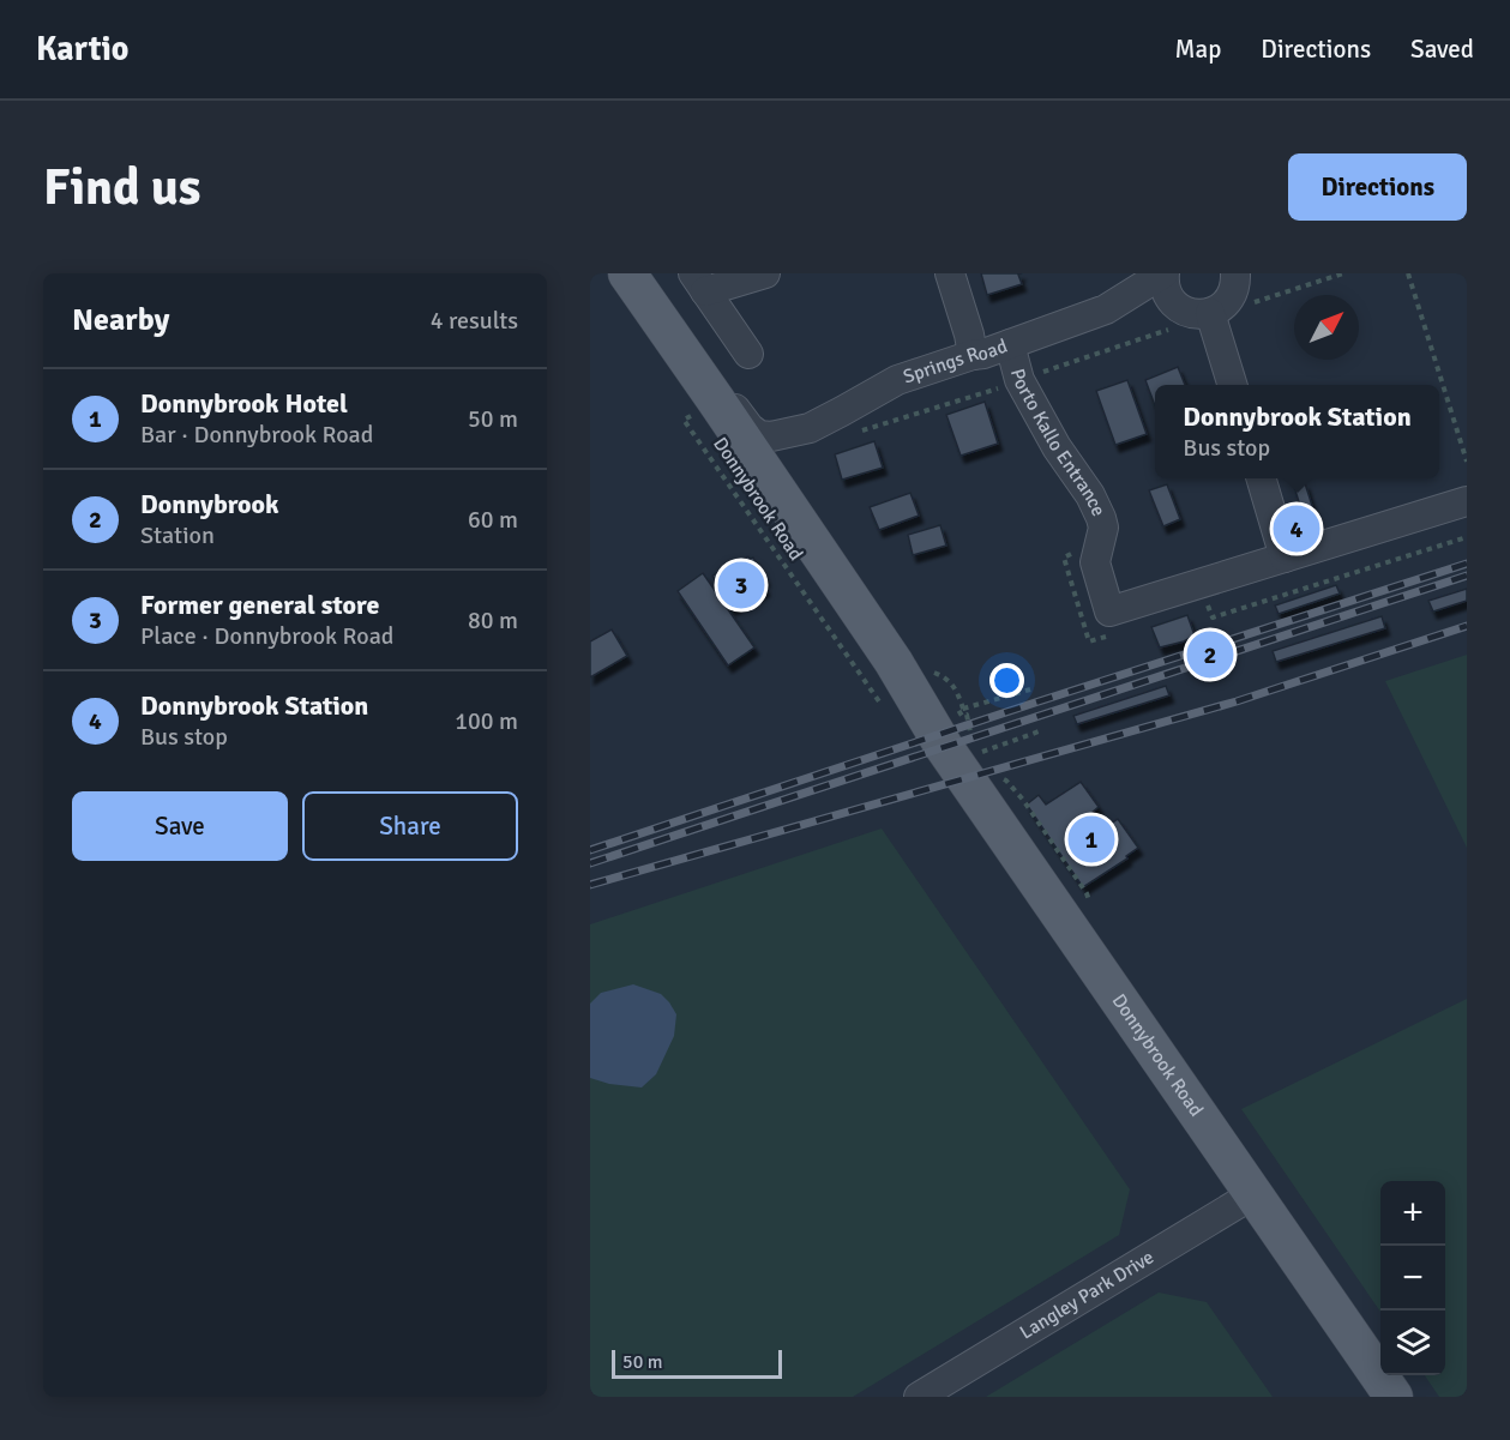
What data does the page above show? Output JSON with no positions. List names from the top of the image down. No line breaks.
{"streets":{"main road":["Donnybrook Road"],"street":["Springs Road","Porto Kallo Entrance","Langley Park Drive"]},"crossings":[["Springs Road","Porto Kallo Entrance"],["Springs Road","Donnybrook Road"],["Donnybrook Road","Langley Park Drive"]],"scale_bar":"50 m","north":"top right","page":{"header":"Kartio","nav":["Map","Directions","Saved"],"buttons":["Directions",["Save","Share"]],"title":"Find us","heading":["Nearby","4 results"],"list":[{"mark":"1","name":"Donnybrook Hotel","note":"Bar · Donnybrook Road","value":"50 m"},{"mark":"2","name":"Donnybrook","note":"Station","value":"60 m"},{"mark":"3","name":"Former general store","note":"Place · Donnybrook Road","value":"80 m"},{"mark":"4","name":"Donnybrook Station","note":"Bus stop","value":"100 m"}],"popup":["Donnybrook Station","Bus stop"],"pins":["4","3","2","1"],"map_buttons":["+","−"],"scale":"50 m"}}
